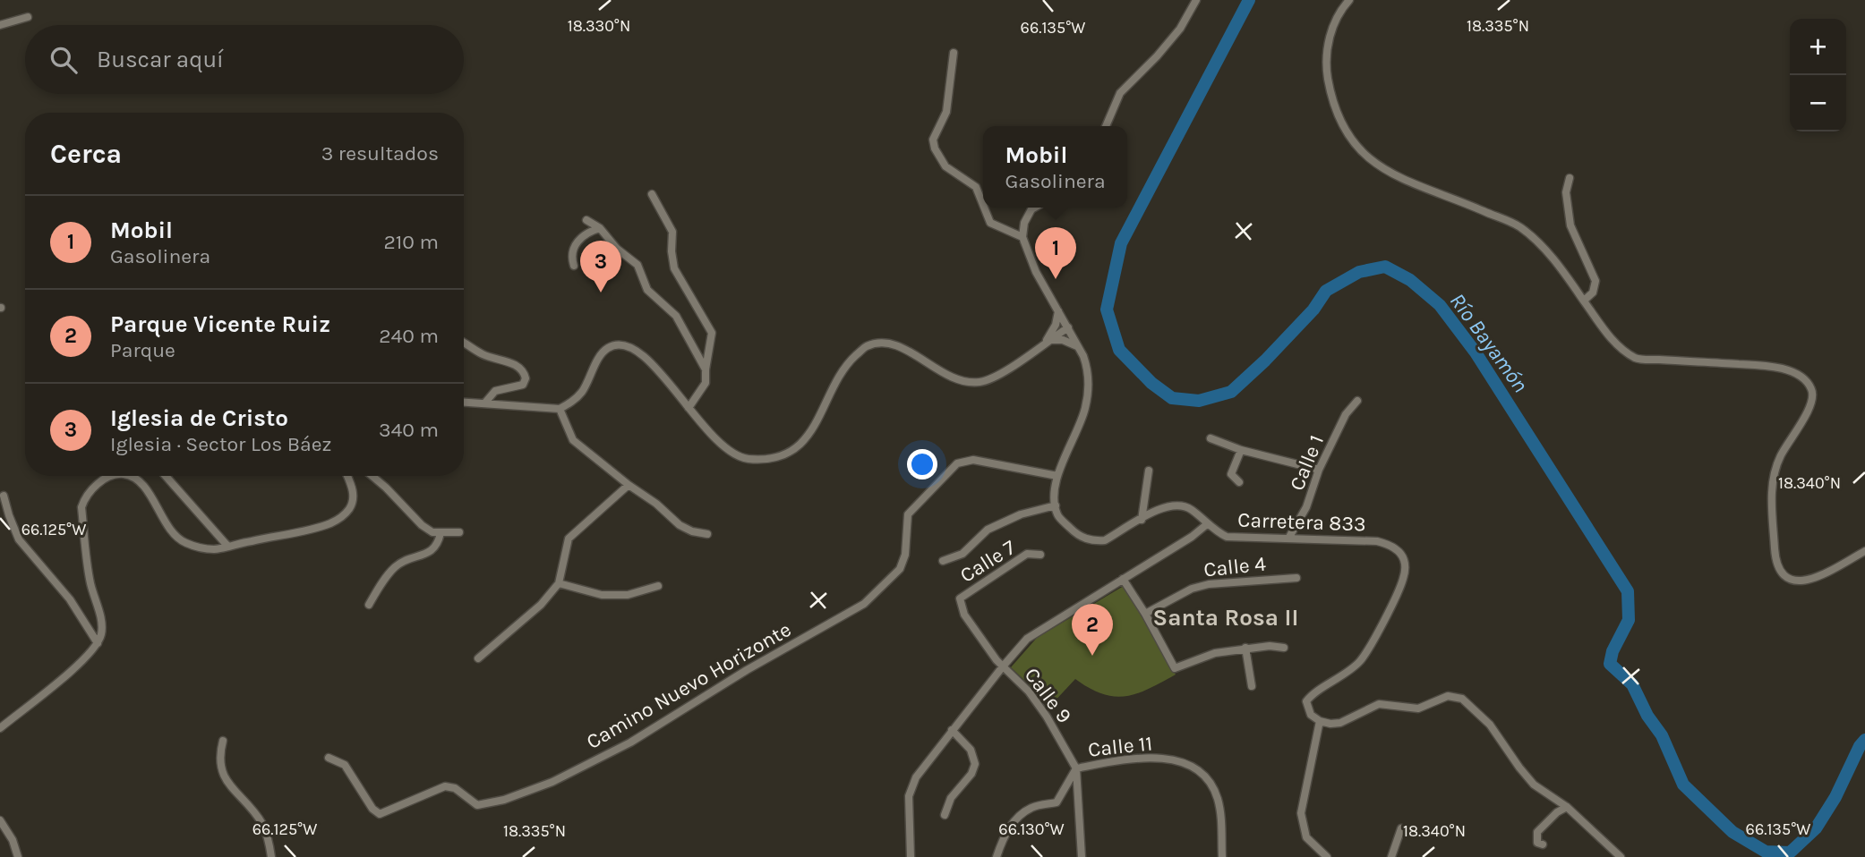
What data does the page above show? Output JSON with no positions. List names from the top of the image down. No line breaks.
{"streets":{"street":["Calle 1","Carretera 833","Calle 7","Calle 4","Camino Nuevo Horizonte","Calle 9","Calle 11"]},"crossings":[["Calle 1","Carretera 833"],["Calle 7","Calle 9"],["Calle 9","Calle 11"]],"districts":["Santa Rosa II"],"water":["Río Bayamón"],"page":{"map_buttons":["+","−"],"search":"Buscar aquí","heading":["Cerca","3 resultados"],"popup":["Mobil","Gasolinera"],"list":[{"mark":"1","name":"Mobil","note":"Gasolinera","value":"210 m"},{"mark":"2","name":"Parque Vicente Ruiz","note":"Parque","value":"240 m"},{"mark":"3","name":"Iglesia de Cristo","note":"Iglesia · Sector Los Báez","value":"340 m"}],"pins":["1","3","2"]},"coordinates":["18.330°N","18.335°N","66.135°W","18.340°N","66.125°W","66.130°W"]}
